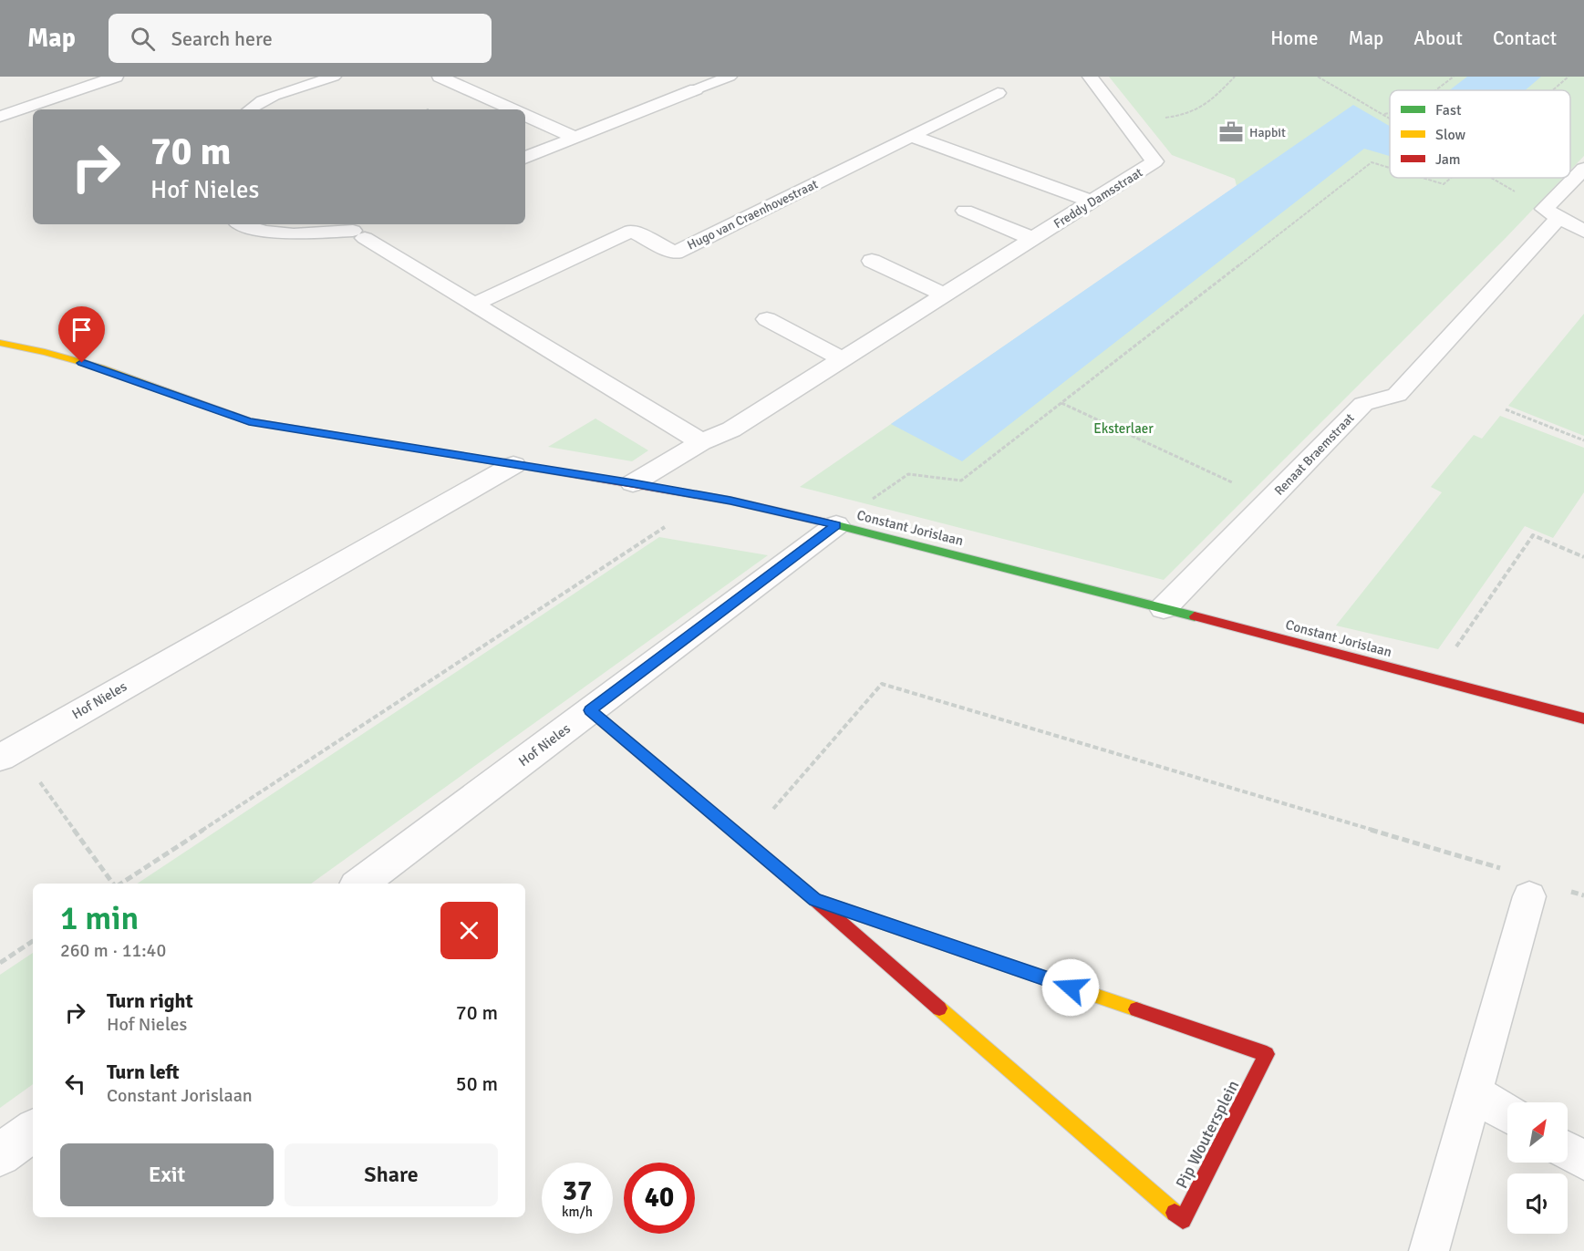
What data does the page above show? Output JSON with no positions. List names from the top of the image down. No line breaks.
{"streets":{"street":["Freddy Damsstraat","Hugo van Craenhovestraat","Renaat Braemstraat","Constant Jorislaan","Hof Nieles","Pip Woutersplein"]},"crossings":[["Renaat Braemstraat","Constant Jorislaan"],["Constant Jorislaan","Hof Nieles"],["Hof Nieles","Pip Woutersplein"]],"parks":["Eksterlaer"],"places":{"office":["Hapbit"]},"legend":["Fast","Slow","Jam"],"north":"top right","page":{"header":"Map","search":"Search here","nav":["Home","Map","About","Contact"],"turn":["70 m","Hof Nieles"],"heading":["1 min","260 m · 11:40"],"list":[{"name":"Turn right","note":"Hof Nieles","value":"70 m"},{"name":"Turn left","note":"Constant Jorislaan","value":"50 m"}],"buttons":["Exit","Share"],"speed":"37 km/h","limit":"40"}}
